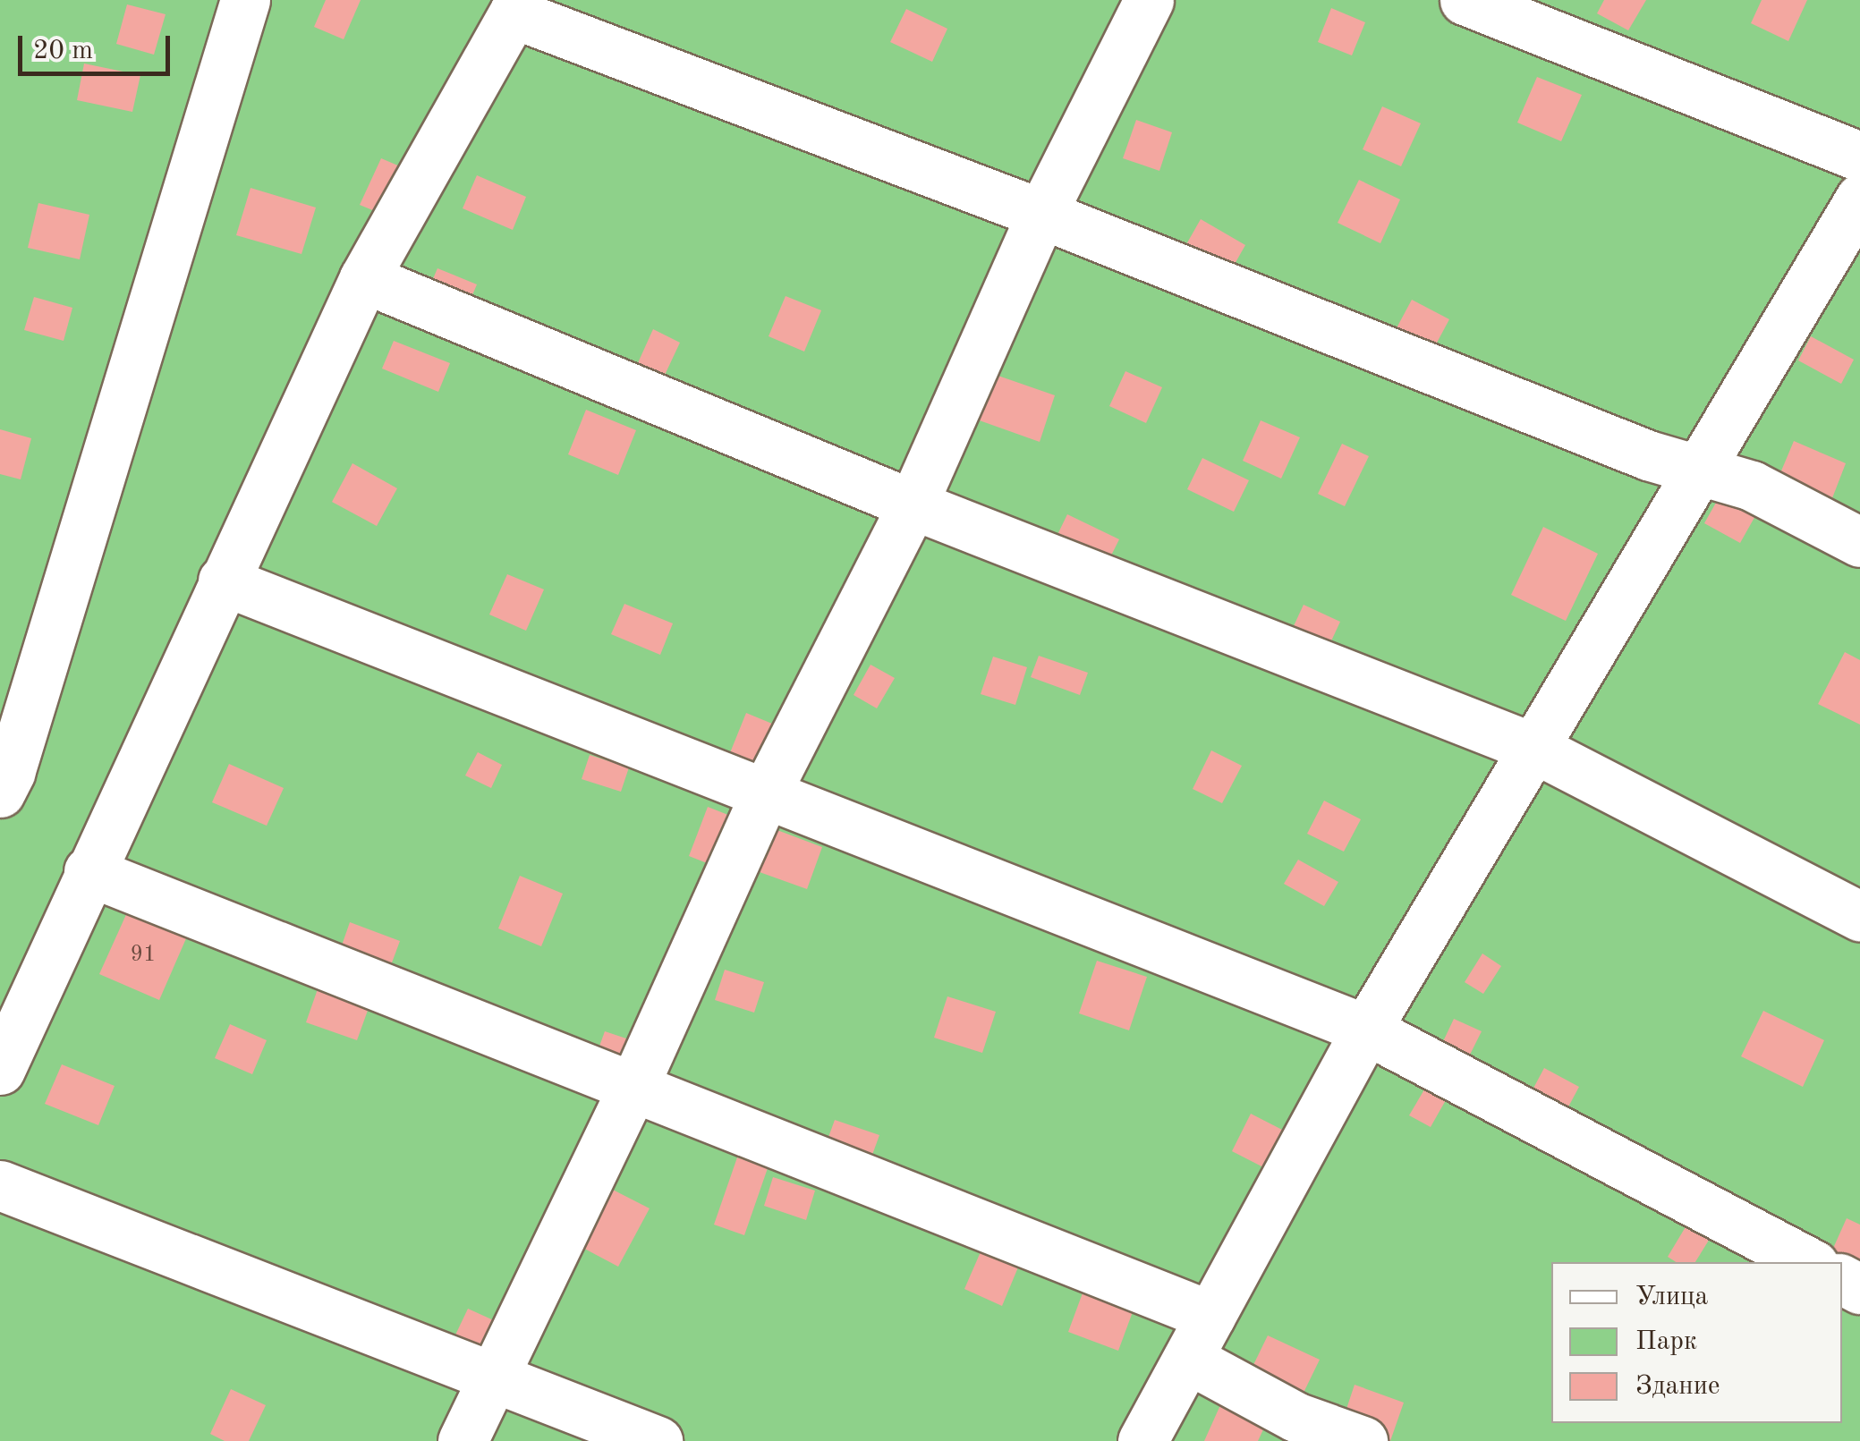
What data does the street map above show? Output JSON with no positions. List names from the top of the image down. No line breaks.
{"house_numbers":["91"],"legend":["Улица","Парк","Здание"],"scale_bar":"20 m"}
